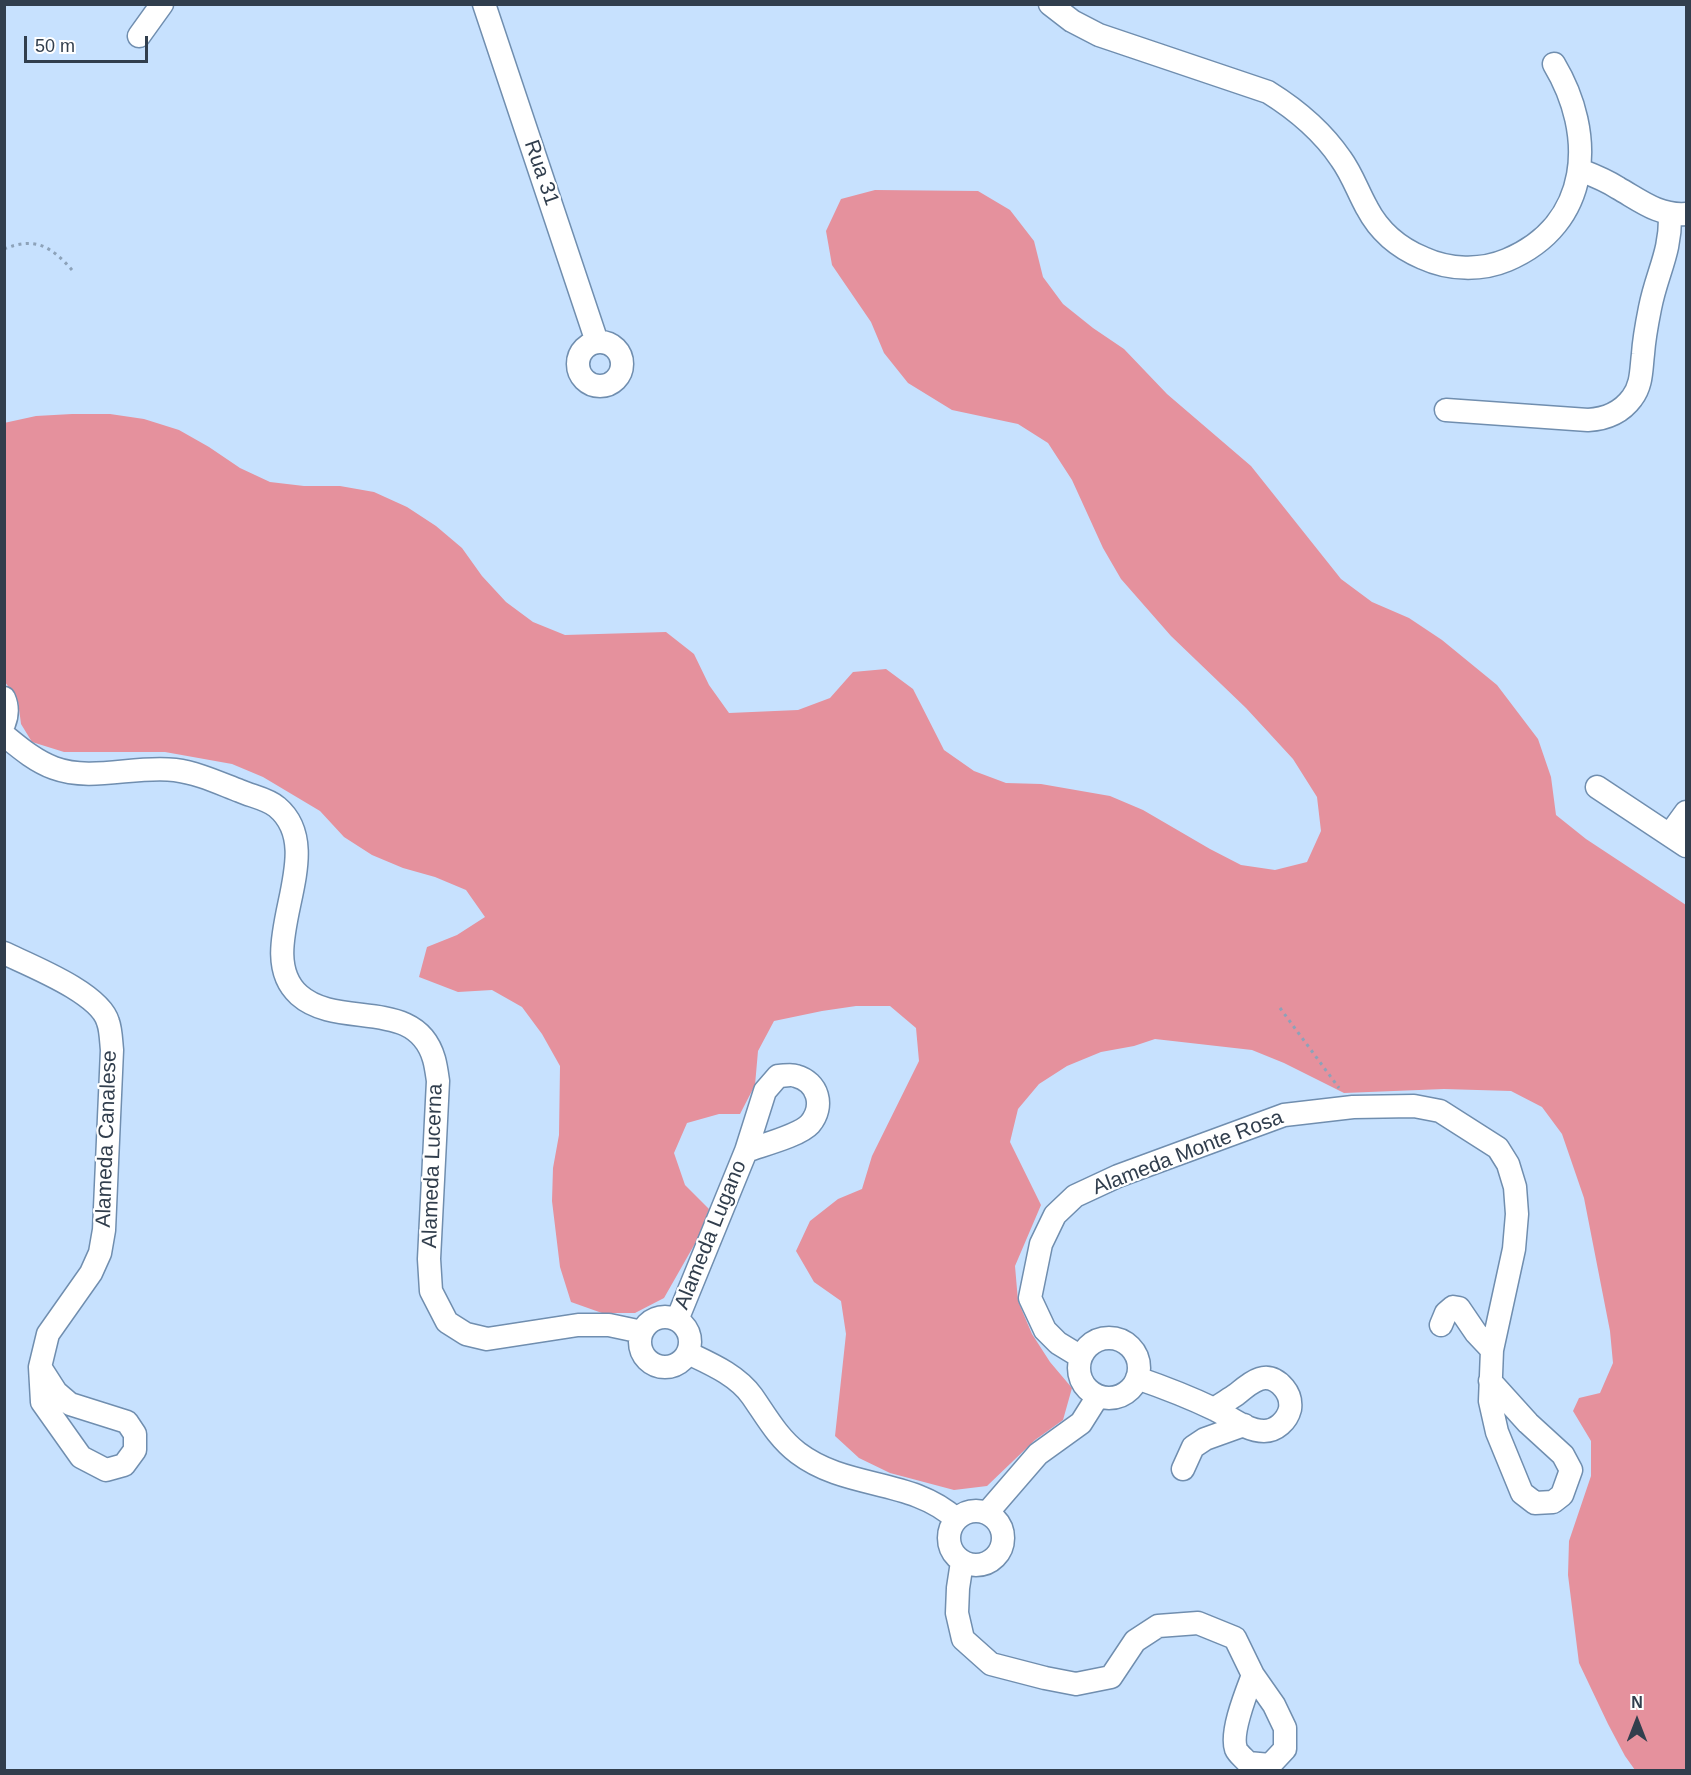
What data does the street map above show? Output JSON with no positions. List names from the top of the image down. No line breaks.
{"streets":{"street":["Rua 31","Alameda Canalese","Alameda Monte Rosa","Alameda Lucerna","Alameda Lugano"]},"crossings":[["Alameda Lucerna","Alameda Lugano"]],"scale_bar":"50 m","north":"top"}
